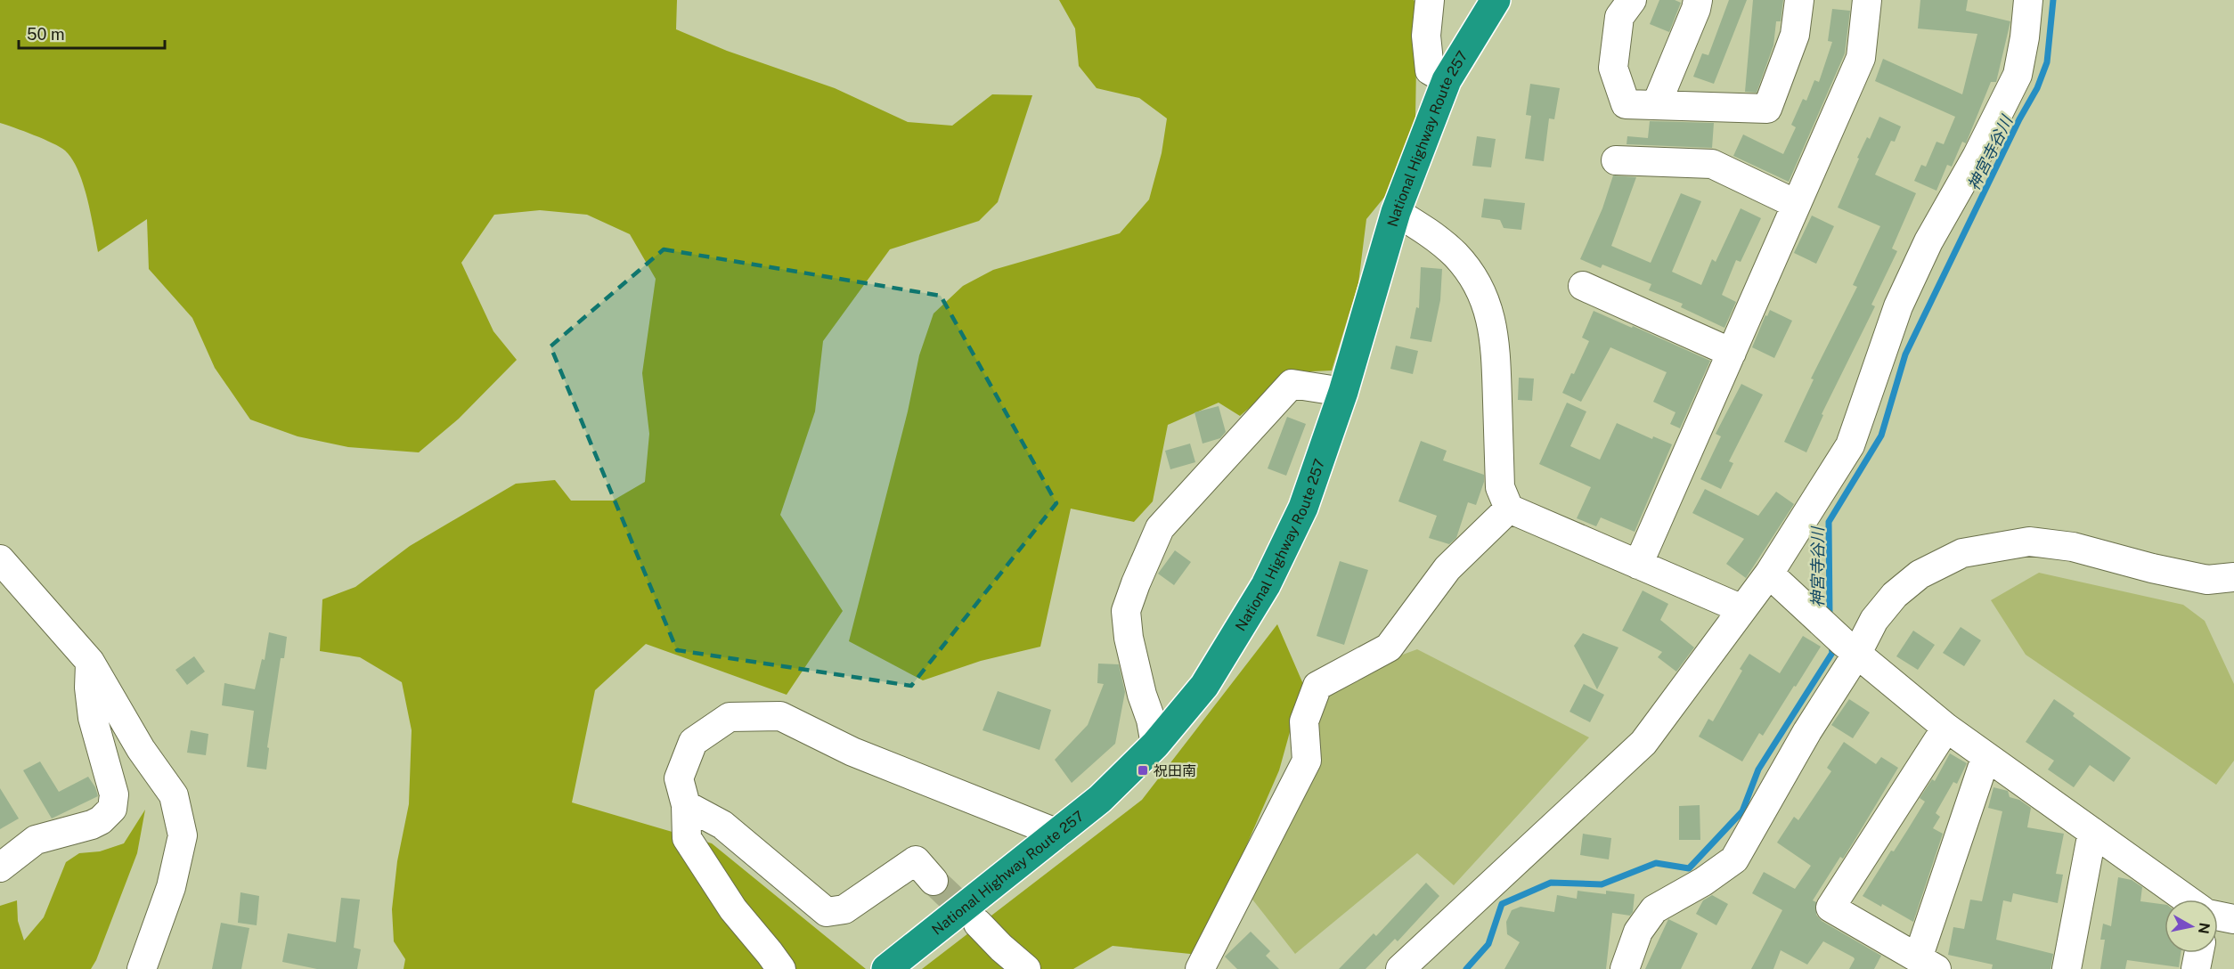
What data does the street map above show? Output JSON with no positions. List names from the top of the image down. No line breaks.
{"streets":{"highway":["National Highway Route 257"]},"water":["神宮寺谷川"],"places":{"transit":["祝田南"]},"scale_bar":"50 m","north":"right"}
